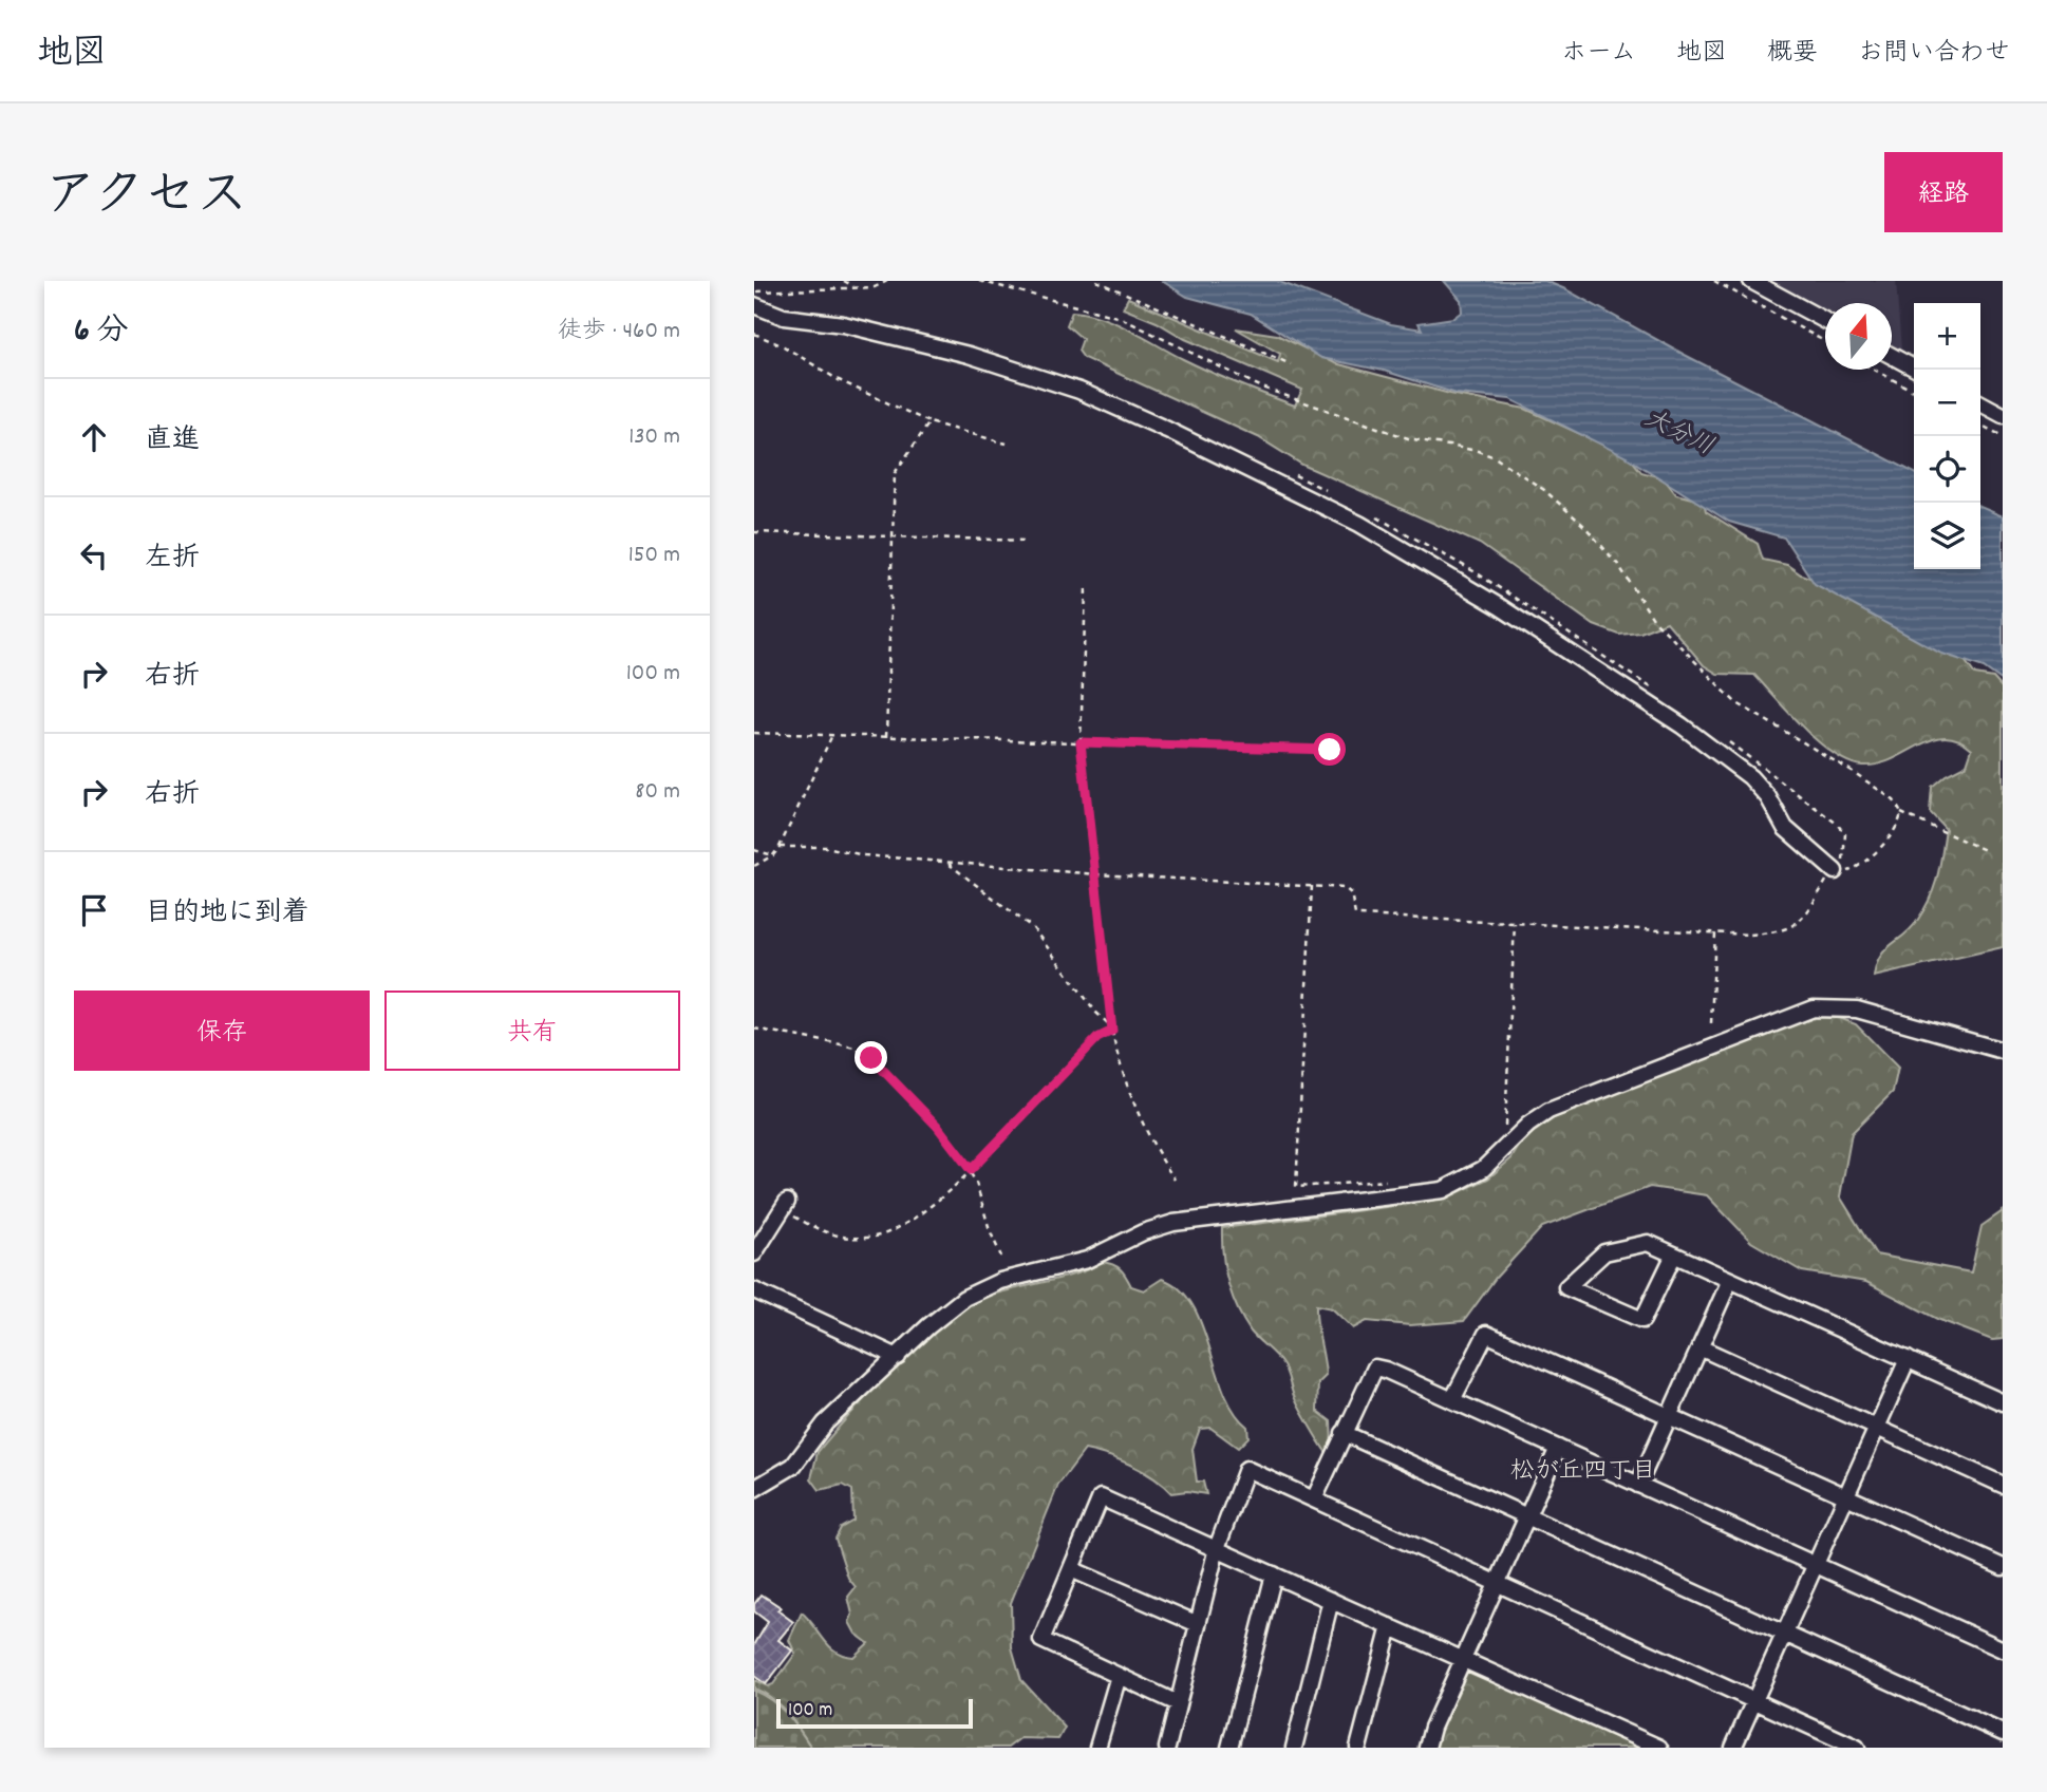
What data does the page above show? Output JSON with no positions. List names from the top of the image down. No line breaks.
{"districts":["松が丘四丁目"],"water":["大分川"],"scale_bar":"100 m","north":"top","page":{"header":"地図","nav":["ホーム","地図","概要","お問い合わせ"],"title":"アクセス","buttons":["経路",["保存","共有"]],"heading":["6 分","徒歩 · 460 m"],"map_buttons":["+","−"],"list":[["直進","130 m"],["左折","150 m"],["右折","100 m"],["右折","80 m"],"目的地に到着"],"scale":"100 m"}}
